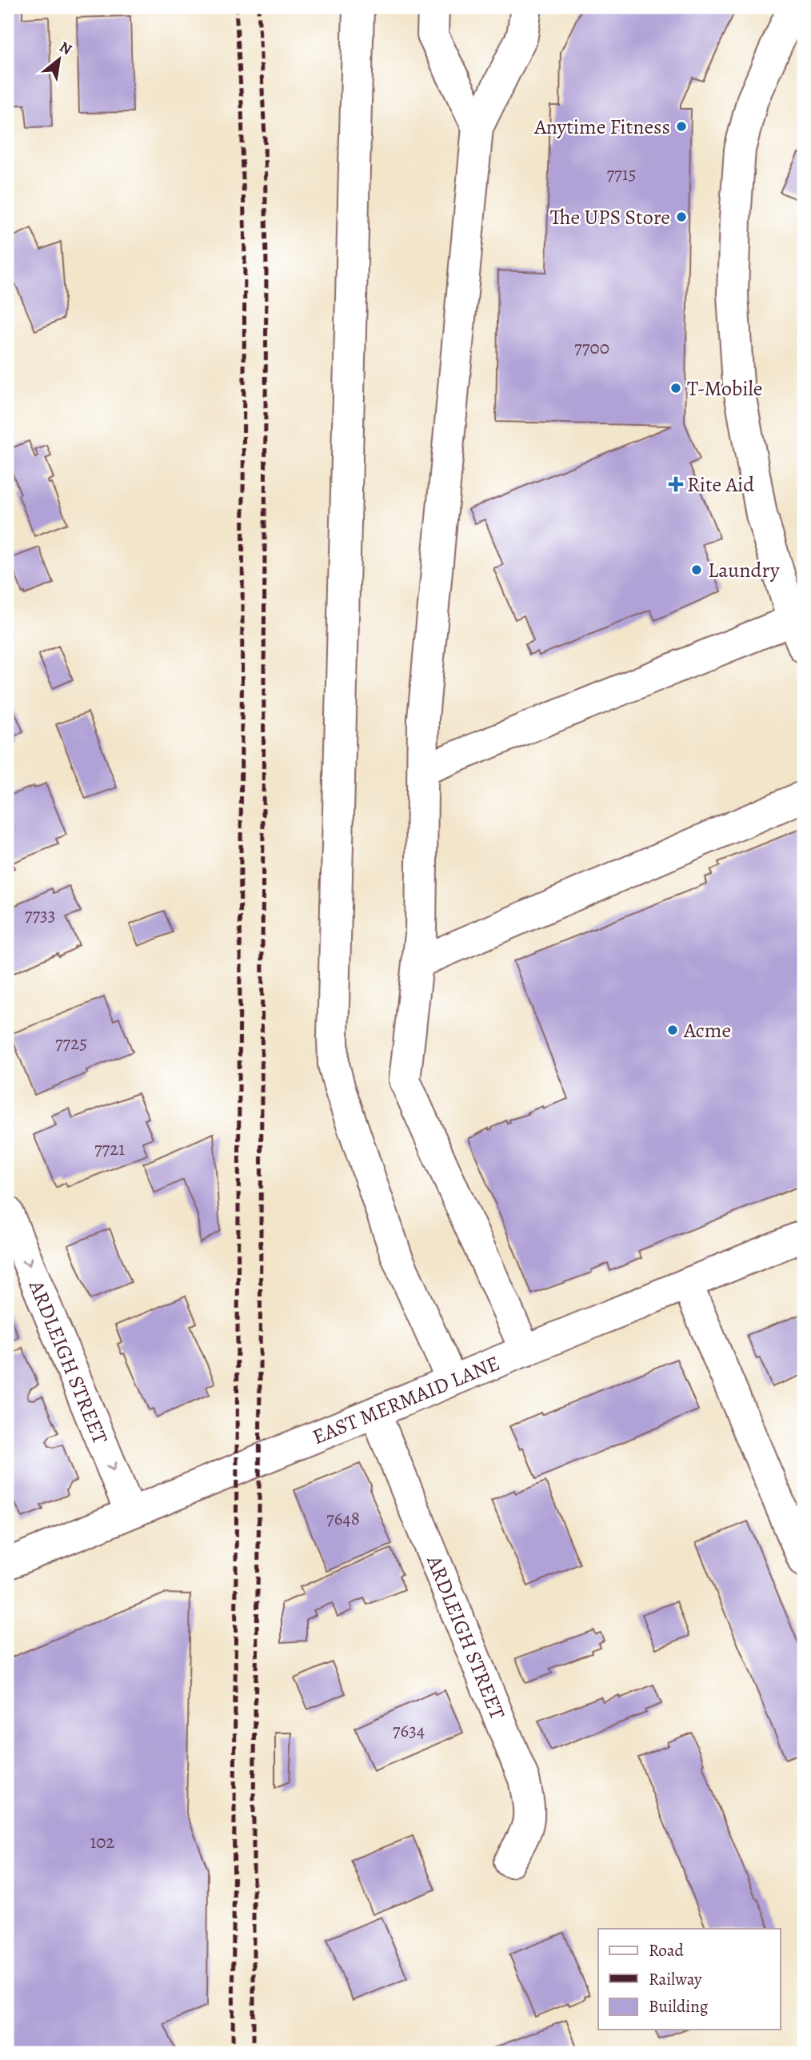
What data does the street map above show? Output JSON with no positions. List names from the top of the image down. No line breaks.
{"streets":{"street":["ARDLEIGH STREET","EAST MERMAID LANE"]},"crossings":[["ARDLEIGH STREET","EAST MERMAID LANE"]],"one_way":["ARDLEIGH STREET"],"places":{"other":["Anytime Fitness","The UPS Store","T-Mobile","Laundry","Acme"],"health":["Rite Aid"]},"house_numbers":["7715","7700","7733","7725","7721","7648","7634","102"],"legend":["Road","Railway","Building"],"north":"top right"}
